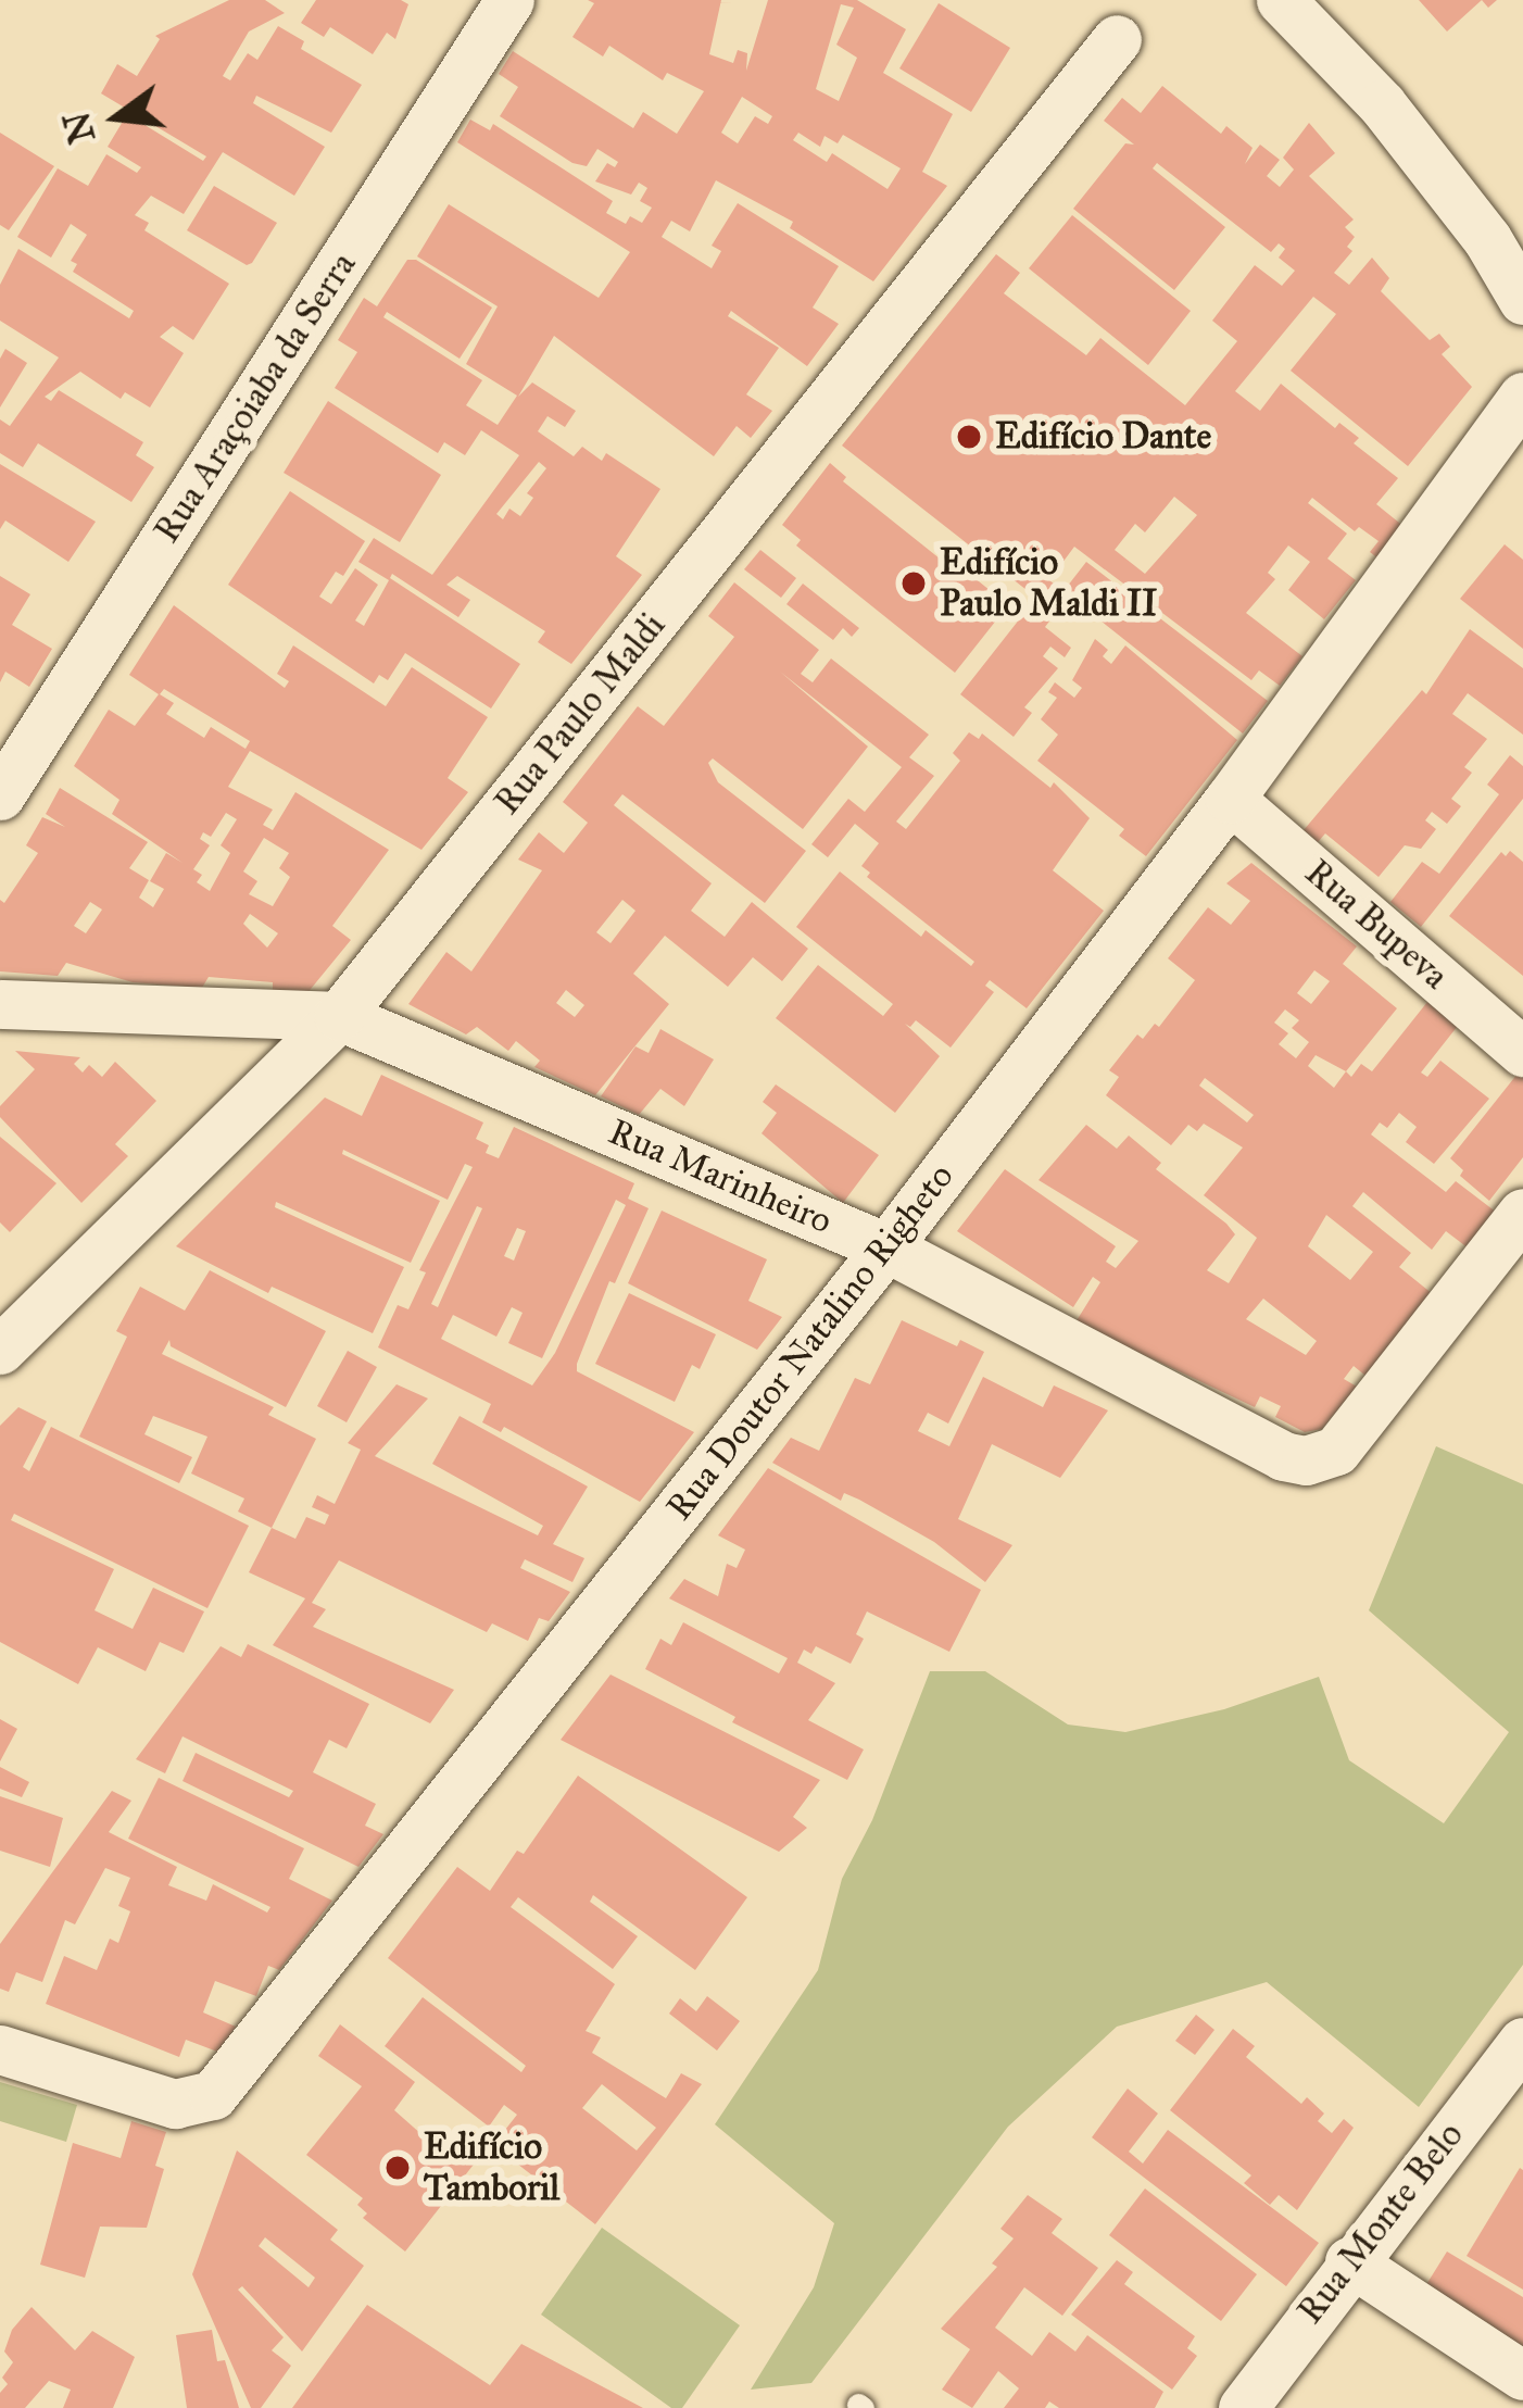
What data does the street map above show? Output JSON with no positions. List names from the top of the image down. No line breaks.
{"streets":{"street":["Rua Araçoiaba da Serra","Rua Paulo Maldi","Rua Bupeva","Rua Marinheiro","Rua Doutor Natalino Righeto","Rua Monte Belo"]},"crossings":[["Rua Paulo Maldi","Rua Marinheiro"],["Rua Bupeva","Rua Doutor Natalino Righeto"],["Rua Marinheiro","Rua Doutor Natalino Righeto"]],"places":["Edifício Dante","Edifício Paulo Maldi II","Edifício Tamboril"],"north":"left"}
